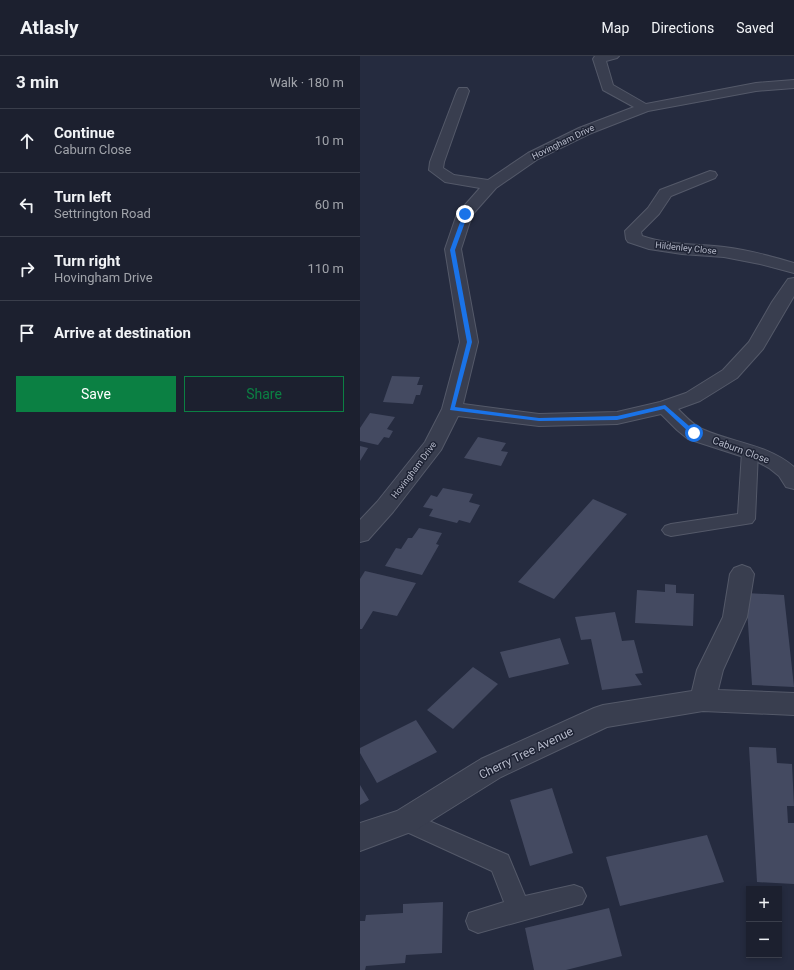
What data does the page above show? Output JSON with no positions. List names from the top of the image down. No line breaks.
{"streets":{"street":["Hovingham Drive","Hildenley Close","Caburn Close","Cherry Tree Avenue"]},"page":{"header":"Atlasly","nav":["Map","Directions","Saved"],"heading":["3 min","Walk · 180 m"],"list":[["Continue","Caburn Close","10 m"],["Turn left","Settrington Road","60 m"],["Turn right","Hovingham Drive","110 m"],"Arrive at destination"],"buttons":["Save","Share"],"map_buttons":["+","−"]}}
